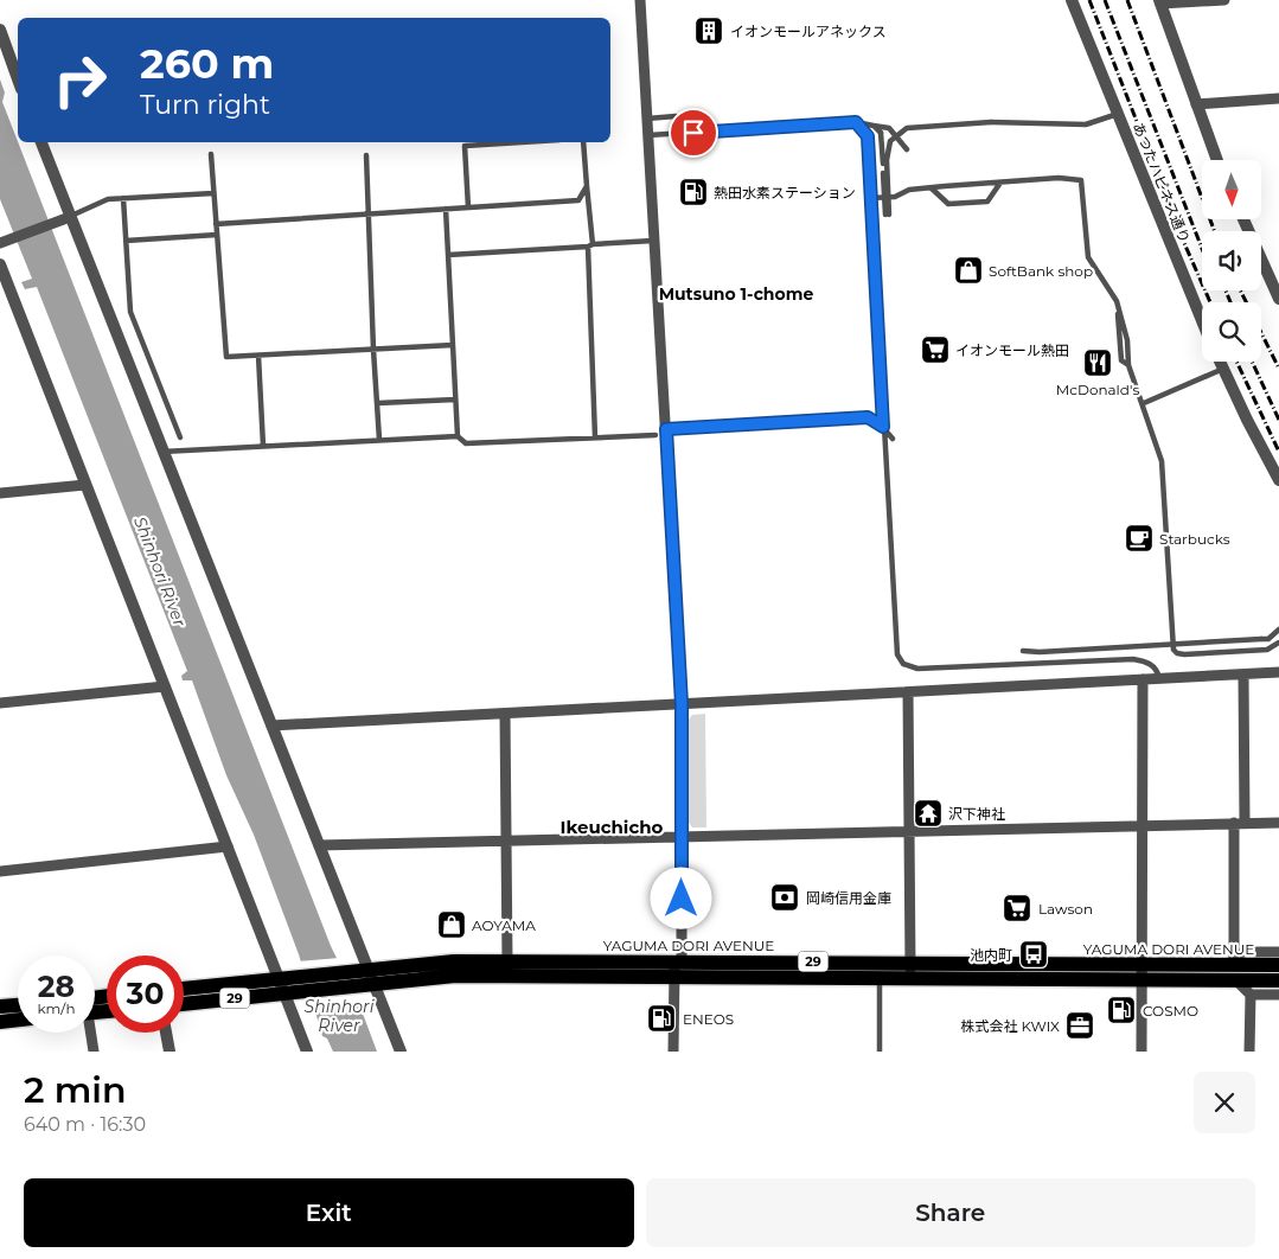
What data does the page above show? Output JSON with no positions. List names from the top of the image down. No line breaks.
{"streets":{"main road":["YAGUMA DORI AVENUE","29"],"street":["あつたハピネス通り"]},"districts":["Mutsuno 1-chome","Ikeuchicho"],"water":["Shinhori River"],"places":{"building":["イオンモールアネックス"],"fuel station":["熱田水素ステーション","COSMO","ENEOS"],"shop":["SoftBank shop","AOYAMA"],"supermarket":["イオンモール熱田","Lawson"],"restaurant":["McDonald's"],"cafe":["Starbucks"],"temple":["沢下神社"],"bank":["岡崎信用金庫"],"bus stop":["池内町"],"office":["株式会社 KWIX"]},"north":"bottom","page":{"turn":["260 m","Turn right"],"speed":"28 km/h","limit":"30","heading":["2 min","640 m · 16:30"],"buttons":["Exit","Share"]}}
